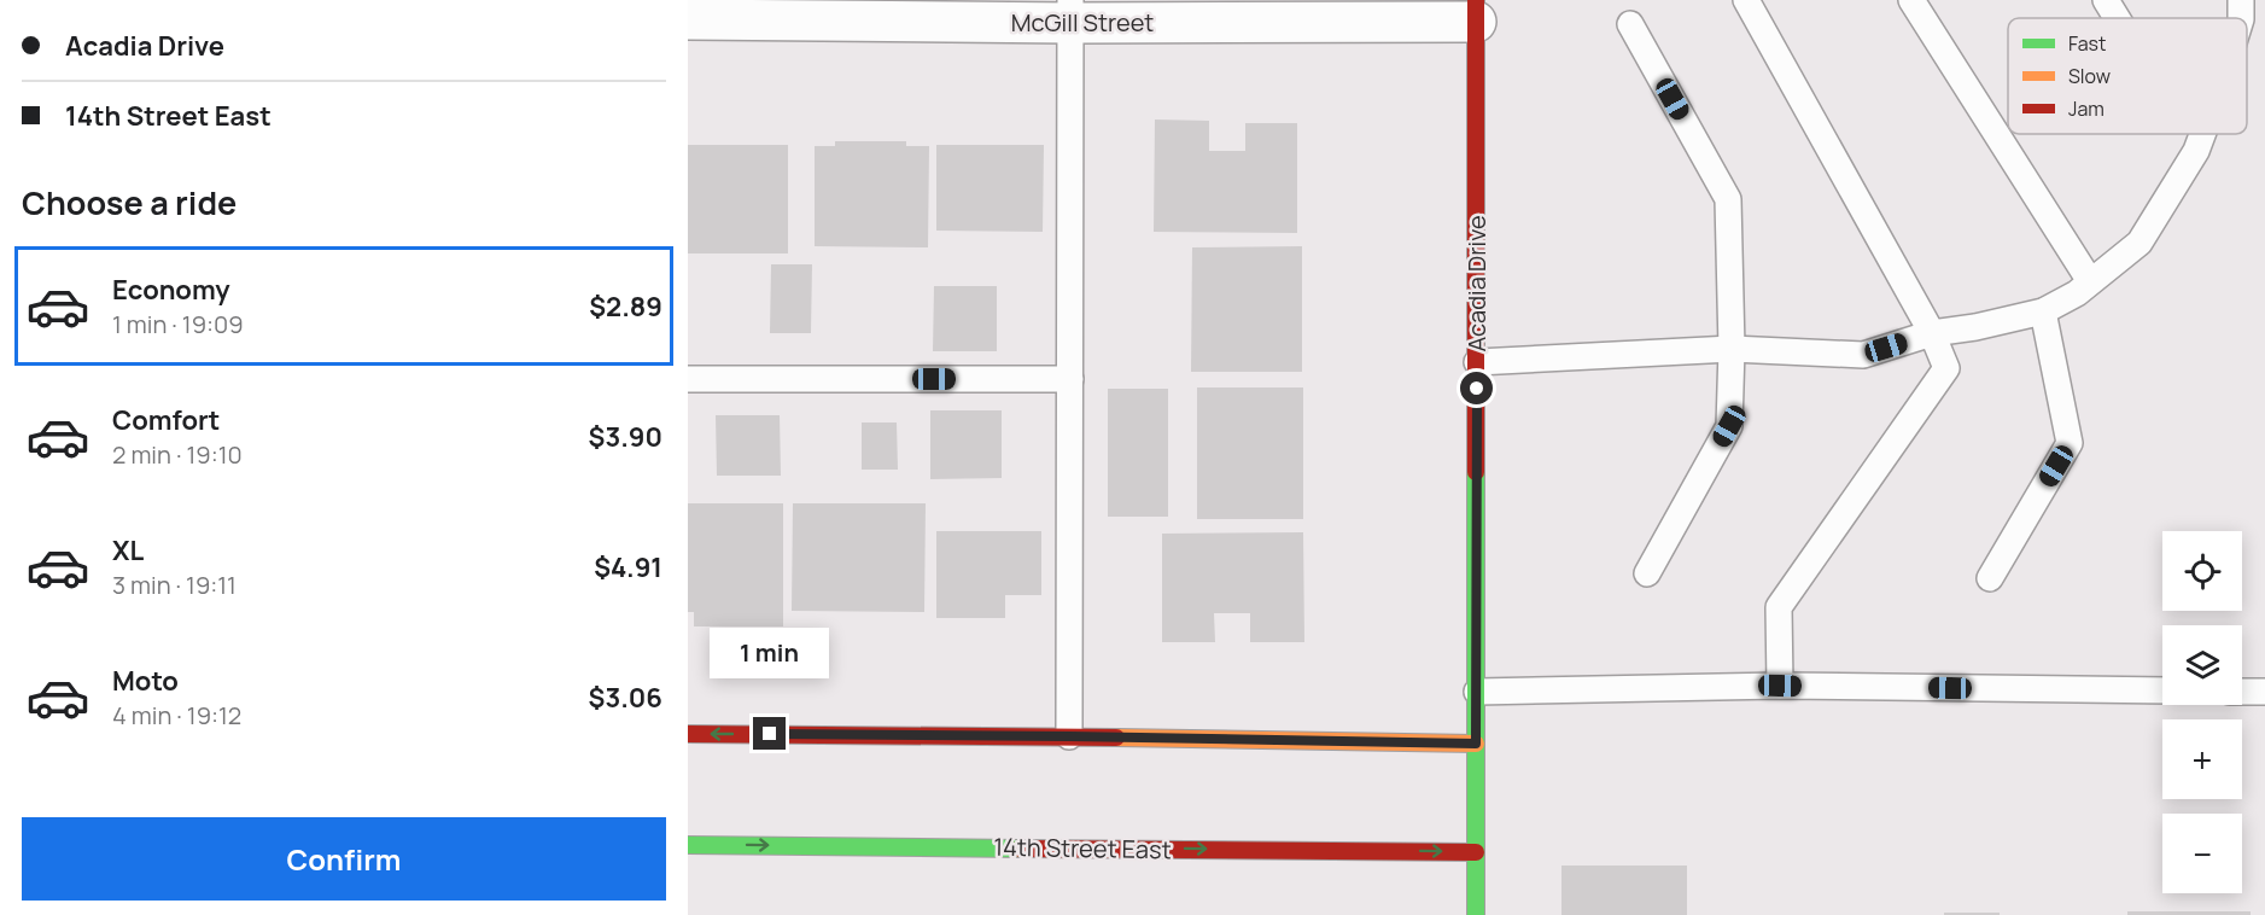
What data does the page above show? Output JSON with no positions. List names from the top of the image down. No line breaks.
{"streets":{"street":["McGill Street","Acadia Drive","14th Street East"]},"crossings":[["McGill Street","Acadia Drive"],["Acadia Drive","14th Street East"]],"legend":["Fast","Slow","Jam"],"page":{"banner":["Acadia Drive","14th Street East"],"heading":"Choose a ride","list":[{"name":"Economy","note":"1 min · 19:09","value":"$2.89"},{"name":"Comfort","note":"2 min · 19:10","value":"$3.90"},{"name":"XL","note":"3 min · 19:11","value":"$4.91"},{"name":"Moto","note":"4 min · 19:12","value":"$3.06"}],"map_buttons":["+","−"],"bubble":"1 min","buttons":"Confirm"}}
